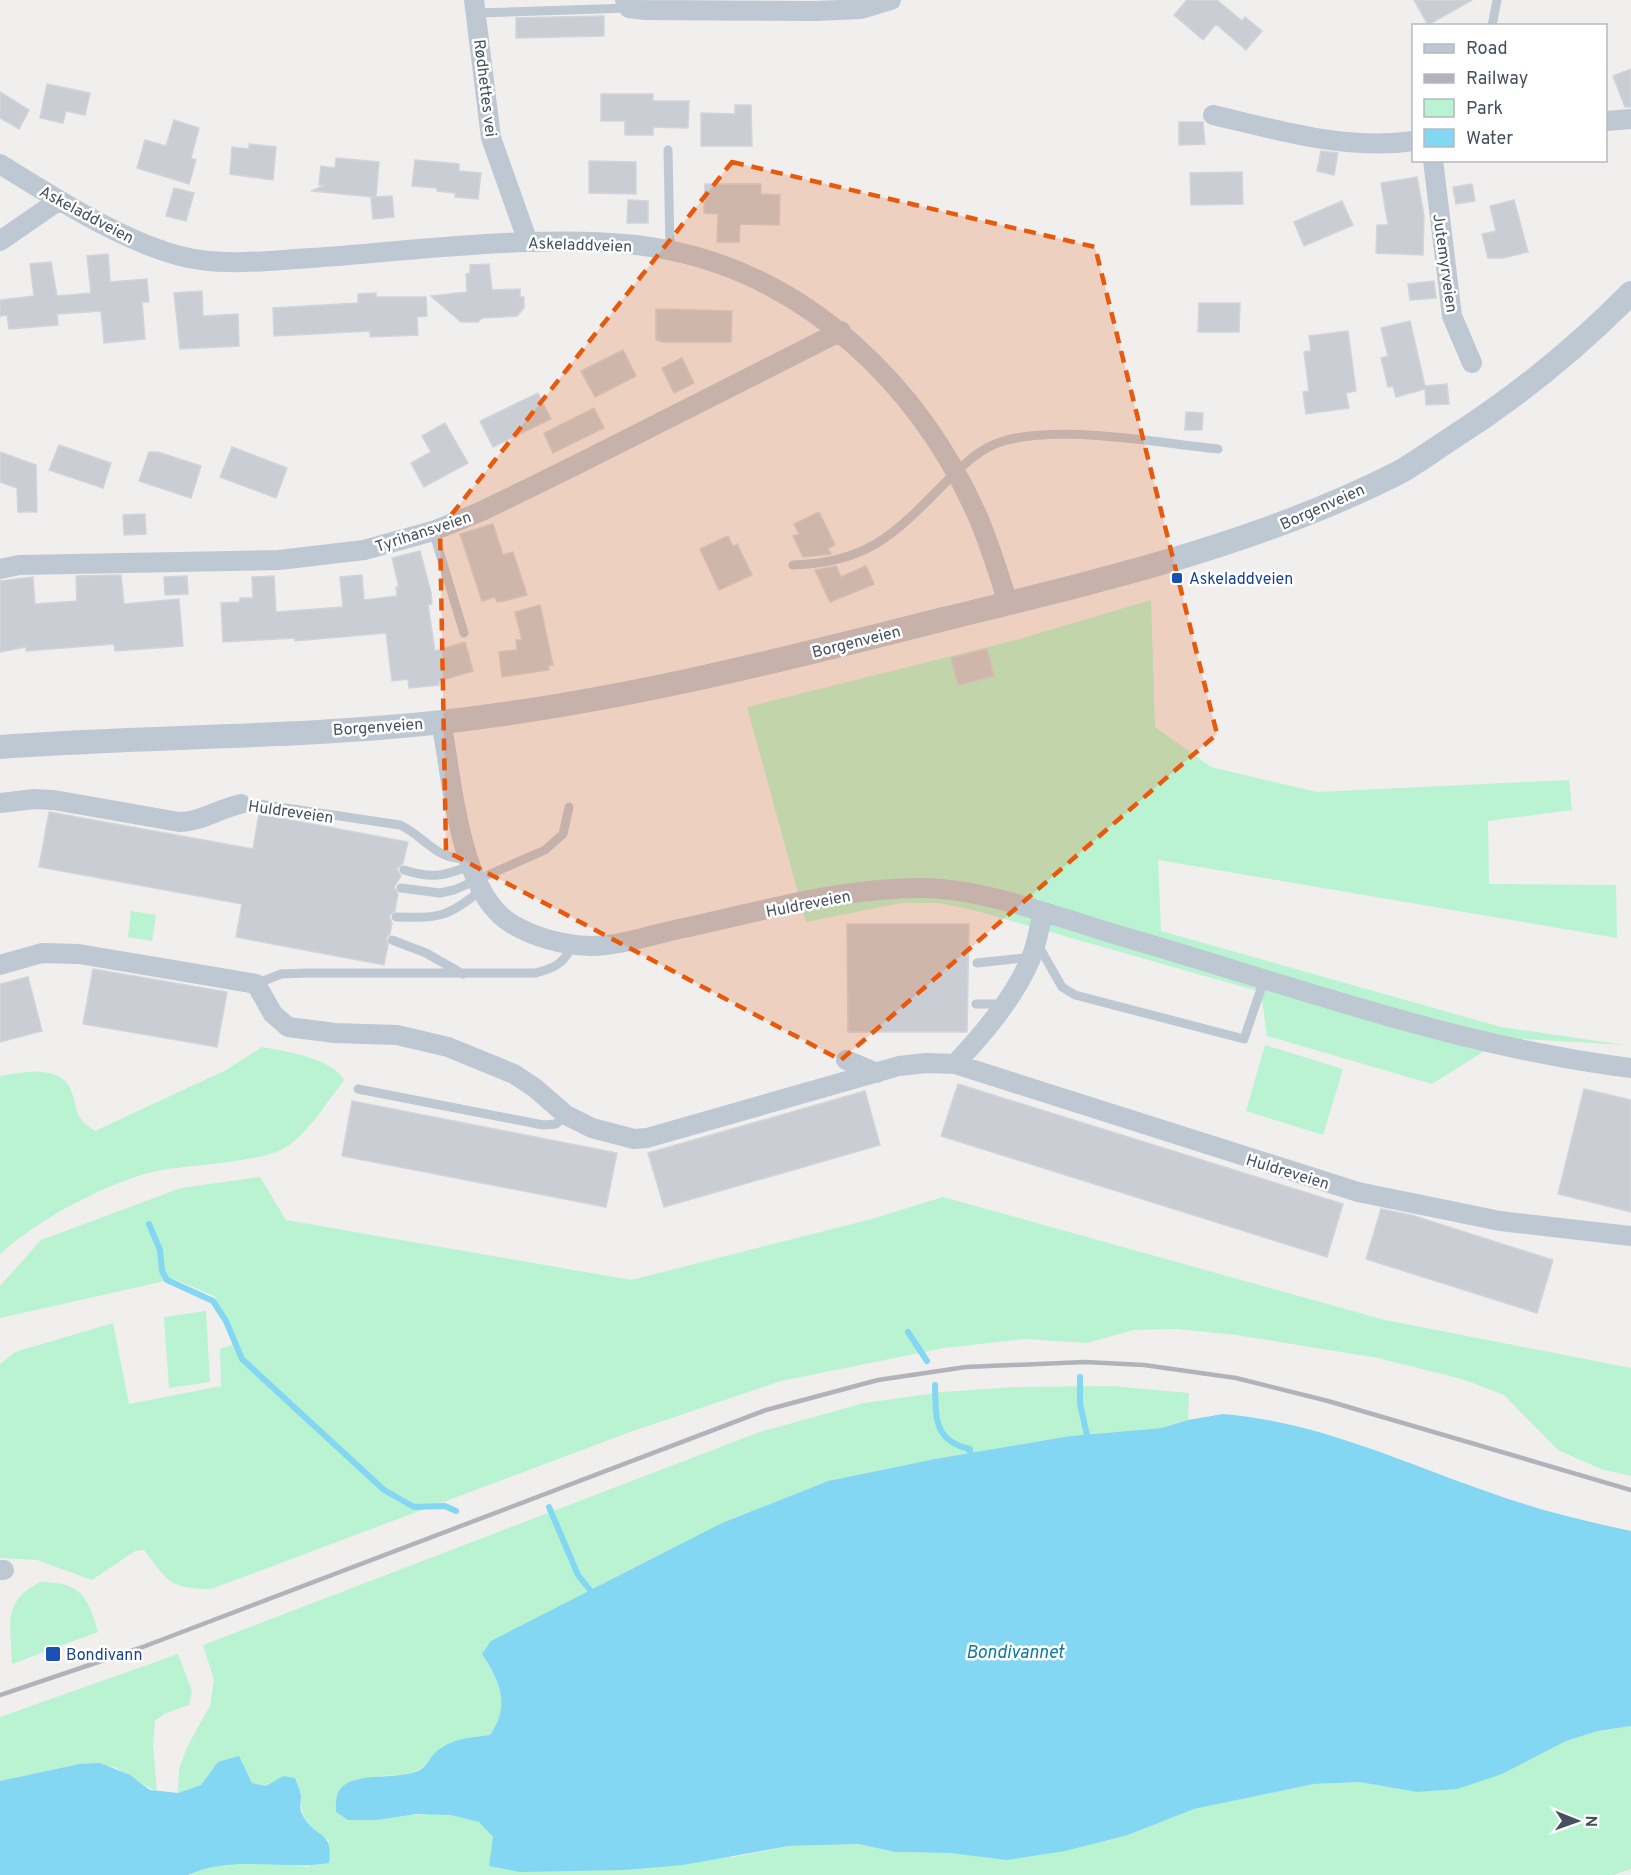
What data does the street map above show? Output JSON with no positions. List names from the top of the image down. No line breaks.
{"streets":{"street":["Rødhettes vei","Askeladdveien","Jutemyrveien","Borgenveien","Tyrihansveien","Huldreveien"]},"crossings":[["Rødhettes vei","Askeladdveien"],["Askeladdveien","Borgenveien"],["Askeladdveien","Tyrihansveien"]],"water":["Bondivannet"],"places":{"transit":["Askeladdveien","Bondivann"]},"legend":["Road","Railway","Park","Water"],"north":"right"}
